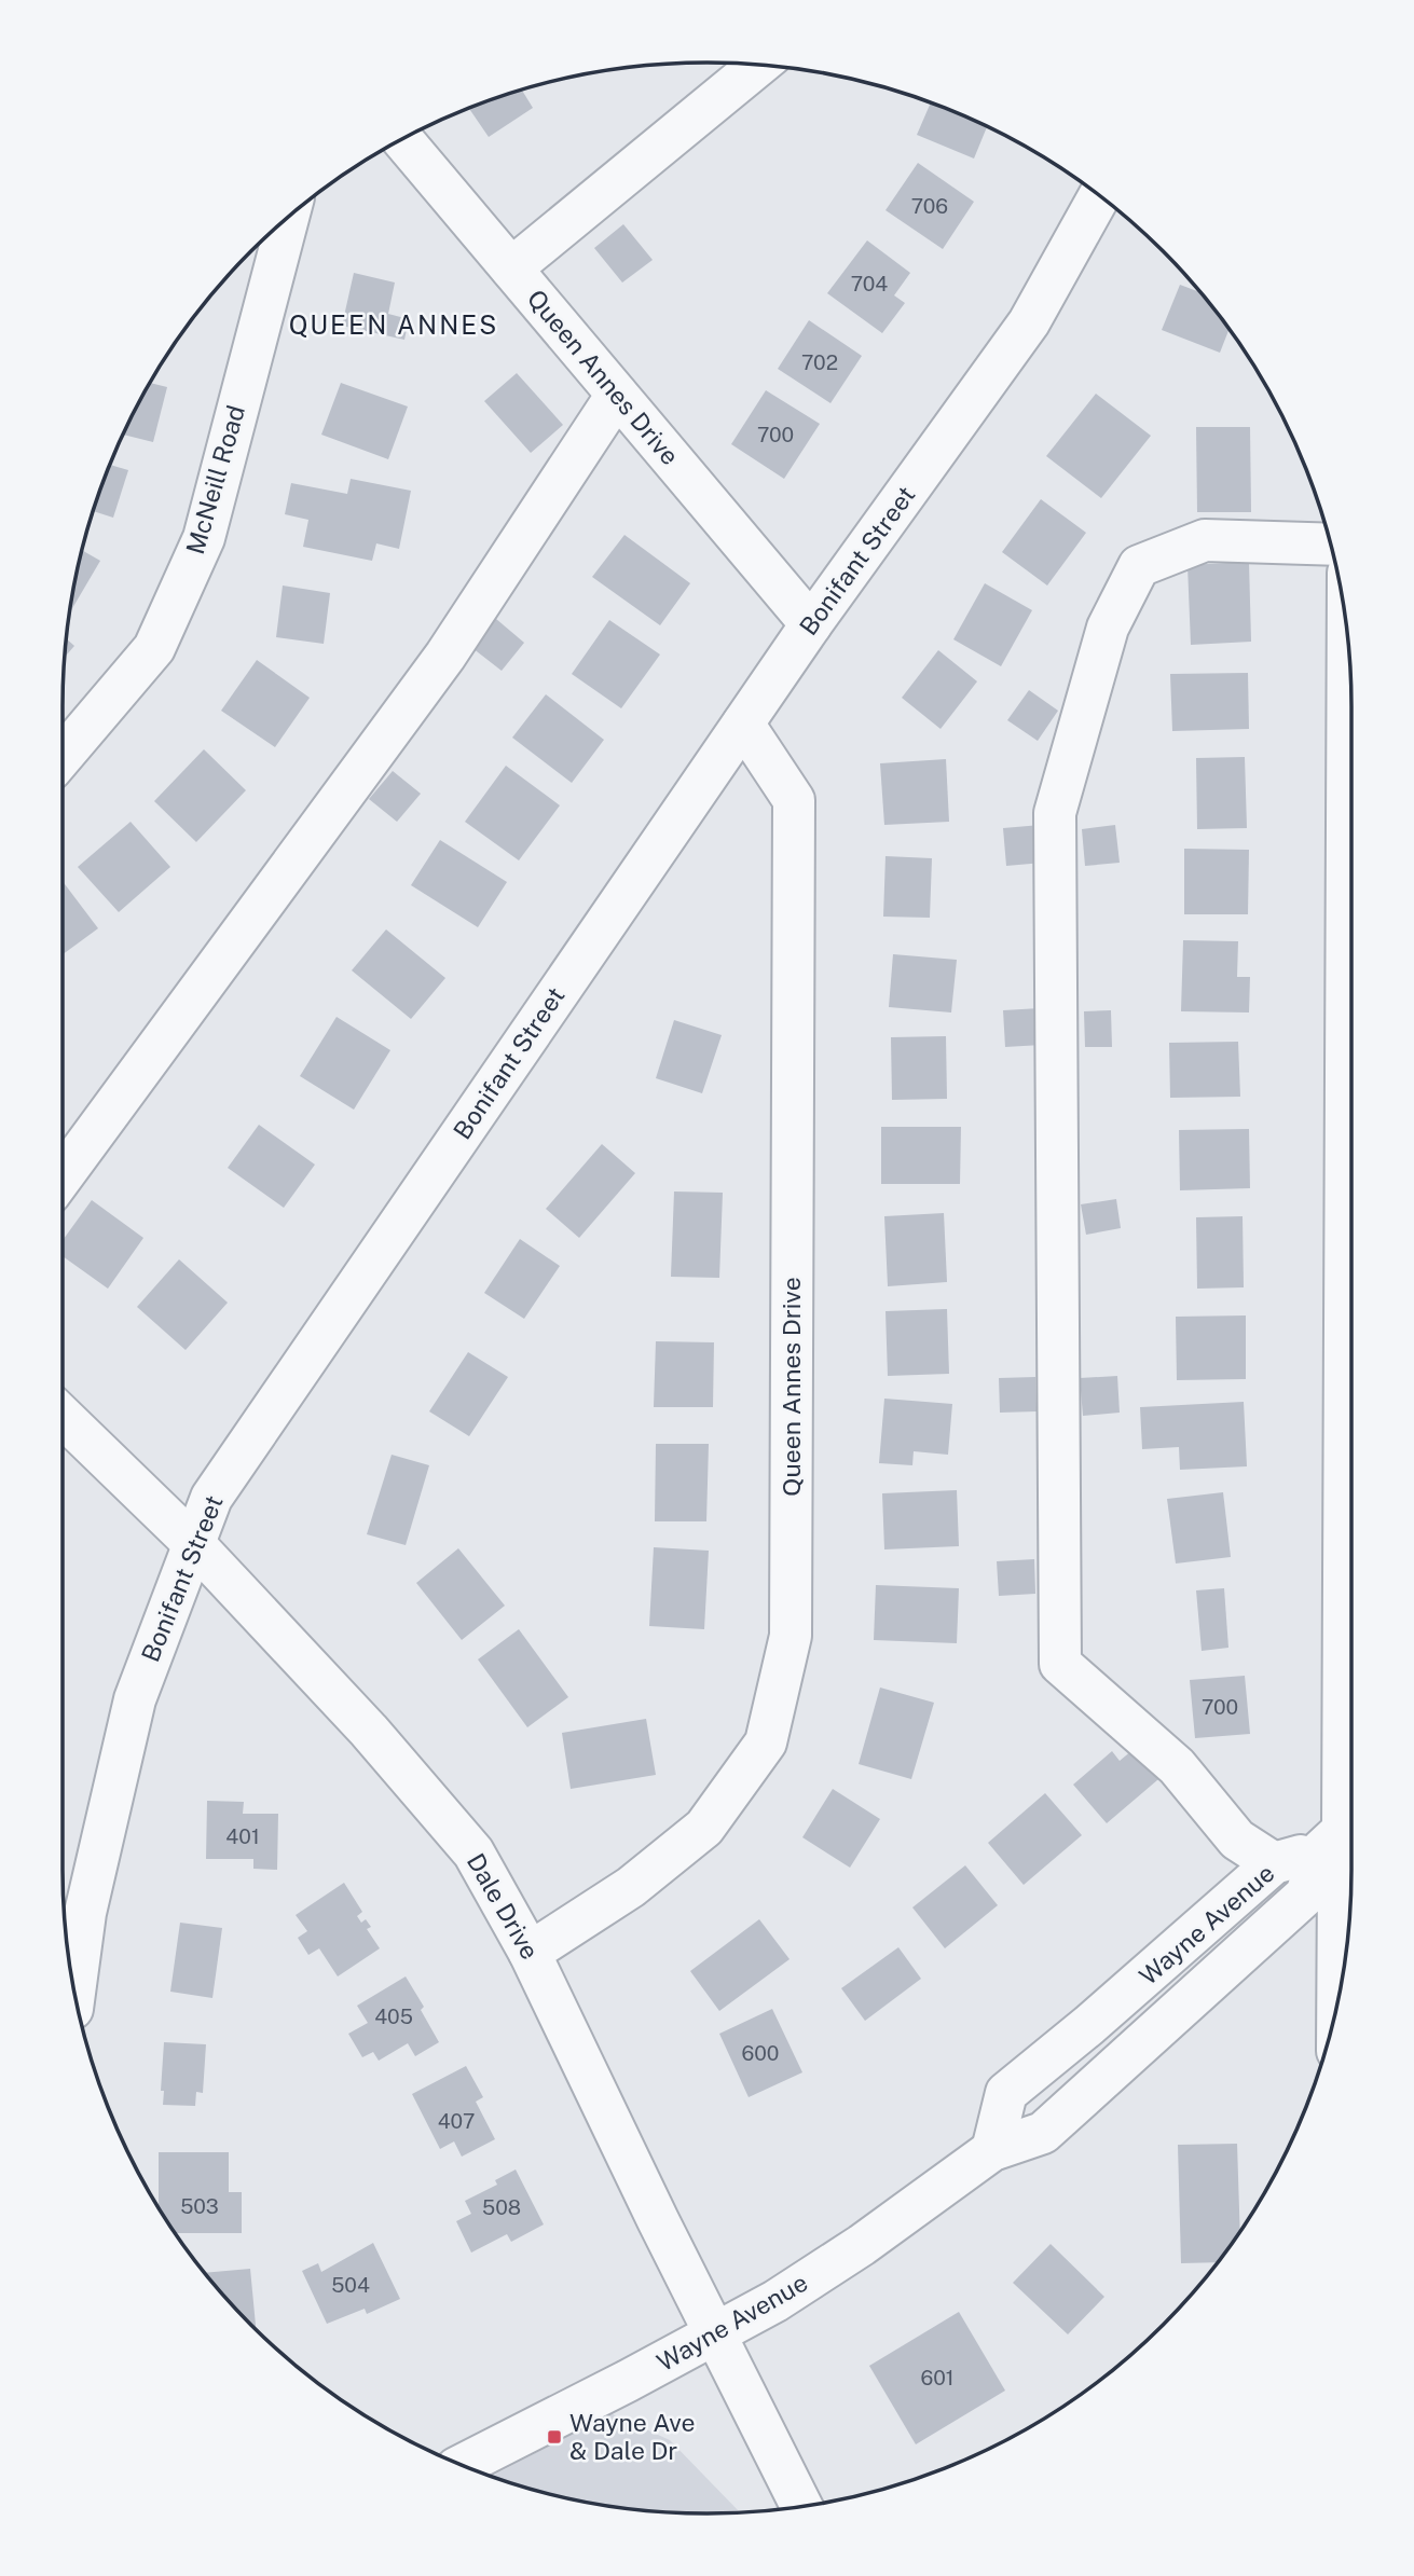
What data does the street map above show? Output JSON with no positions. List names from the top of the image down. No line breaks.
{"streets":{"street":["Queen Annes Drive","McNeill Road","Bonifant Street","Dale Drive","Wayne Avenue"]},"crossings":[["Queen Annes Drive","Bonifant Street"],["Queen Annes Drive","Dale Drive"],["Bonifant Street","Dale Drive"],["Dale Drive","Wayne Avenue"]],"districts":["QUEEN ANNES"],"places":{"transit":["Wayne Ave & Dale Dr"]},"house_numbers":["706","704","702","700","700","401","405","600","407","503","508","504","601"]}
